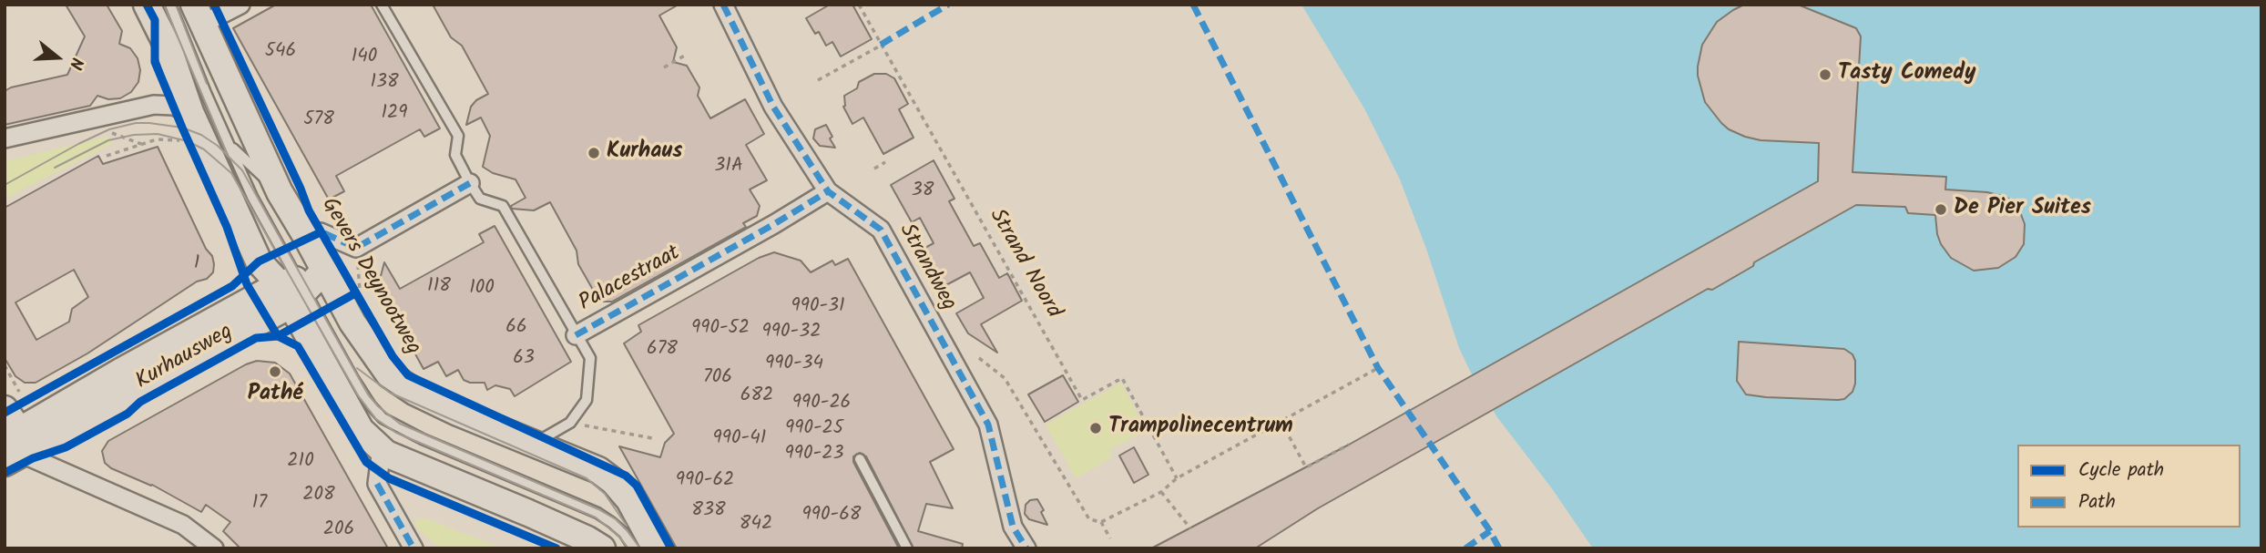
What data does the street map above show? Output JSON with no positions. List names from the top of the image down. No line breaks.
{"streets":{"main road":["Gevers Deynootweg","Kurhausweg"],"street":["Strandweg","Palacestraat"],"path":["Strand Noord"]},"crossings":[["Strandweg","Palacestraat"],["Gevers Deynootweg","Palacestraat"],["Gevers Deynootweg","Kurhausweg"]],"places":["Tasty Comedy","Kurhaus","De Pier Suites","Pathé","Trampolinecentrum"],"house_numbers":["546","140","138","129","578","31A","38","1","118","100","990-31","66","990-52","990-32","678","63","990-34","706","682","990-26","990-25","990-41","990-23","210","990-62","208","17","838","990-68","842","206"],"legend":["Cycle path","Path"],"north":"right"}
